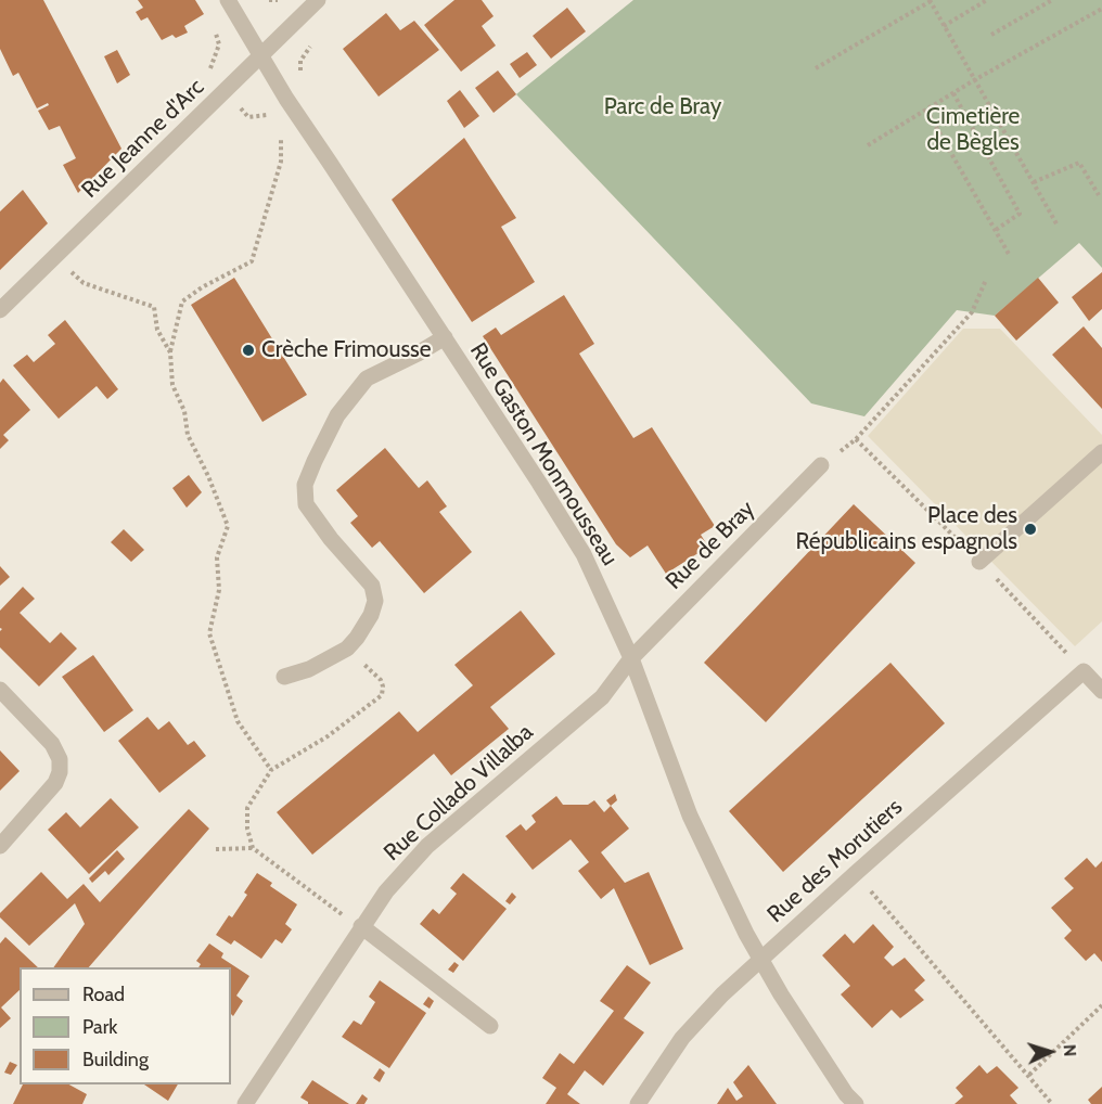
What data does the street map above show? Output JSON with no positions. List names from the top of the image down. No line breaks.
{"streets":{"street":["Rue Jeanne d'Arc","Rue Gaston Monmousseau","Rue de Bray","Rue Collado Villalba","Rue des Morutiers"]},"crossings":[["Rue Jeanne d'Arc","Rue Gaston Monmousseau"],["Rue Gaston Monmousseau","Rue de Bray"],["Rue Gaston Monmousseau","Rue Collado Villalba"],["Rue Gaston Monmousseau","Rue des Morutiers"],["Rue de Bray","Rue Collado Villalba"]],"parks":["Parc de Bray","Cimetière de Bègles"],"places":["Crèche Frimousse","Place des Républicains espagnols"],"legend":["Road","Park","Building"],"north":"right"}
